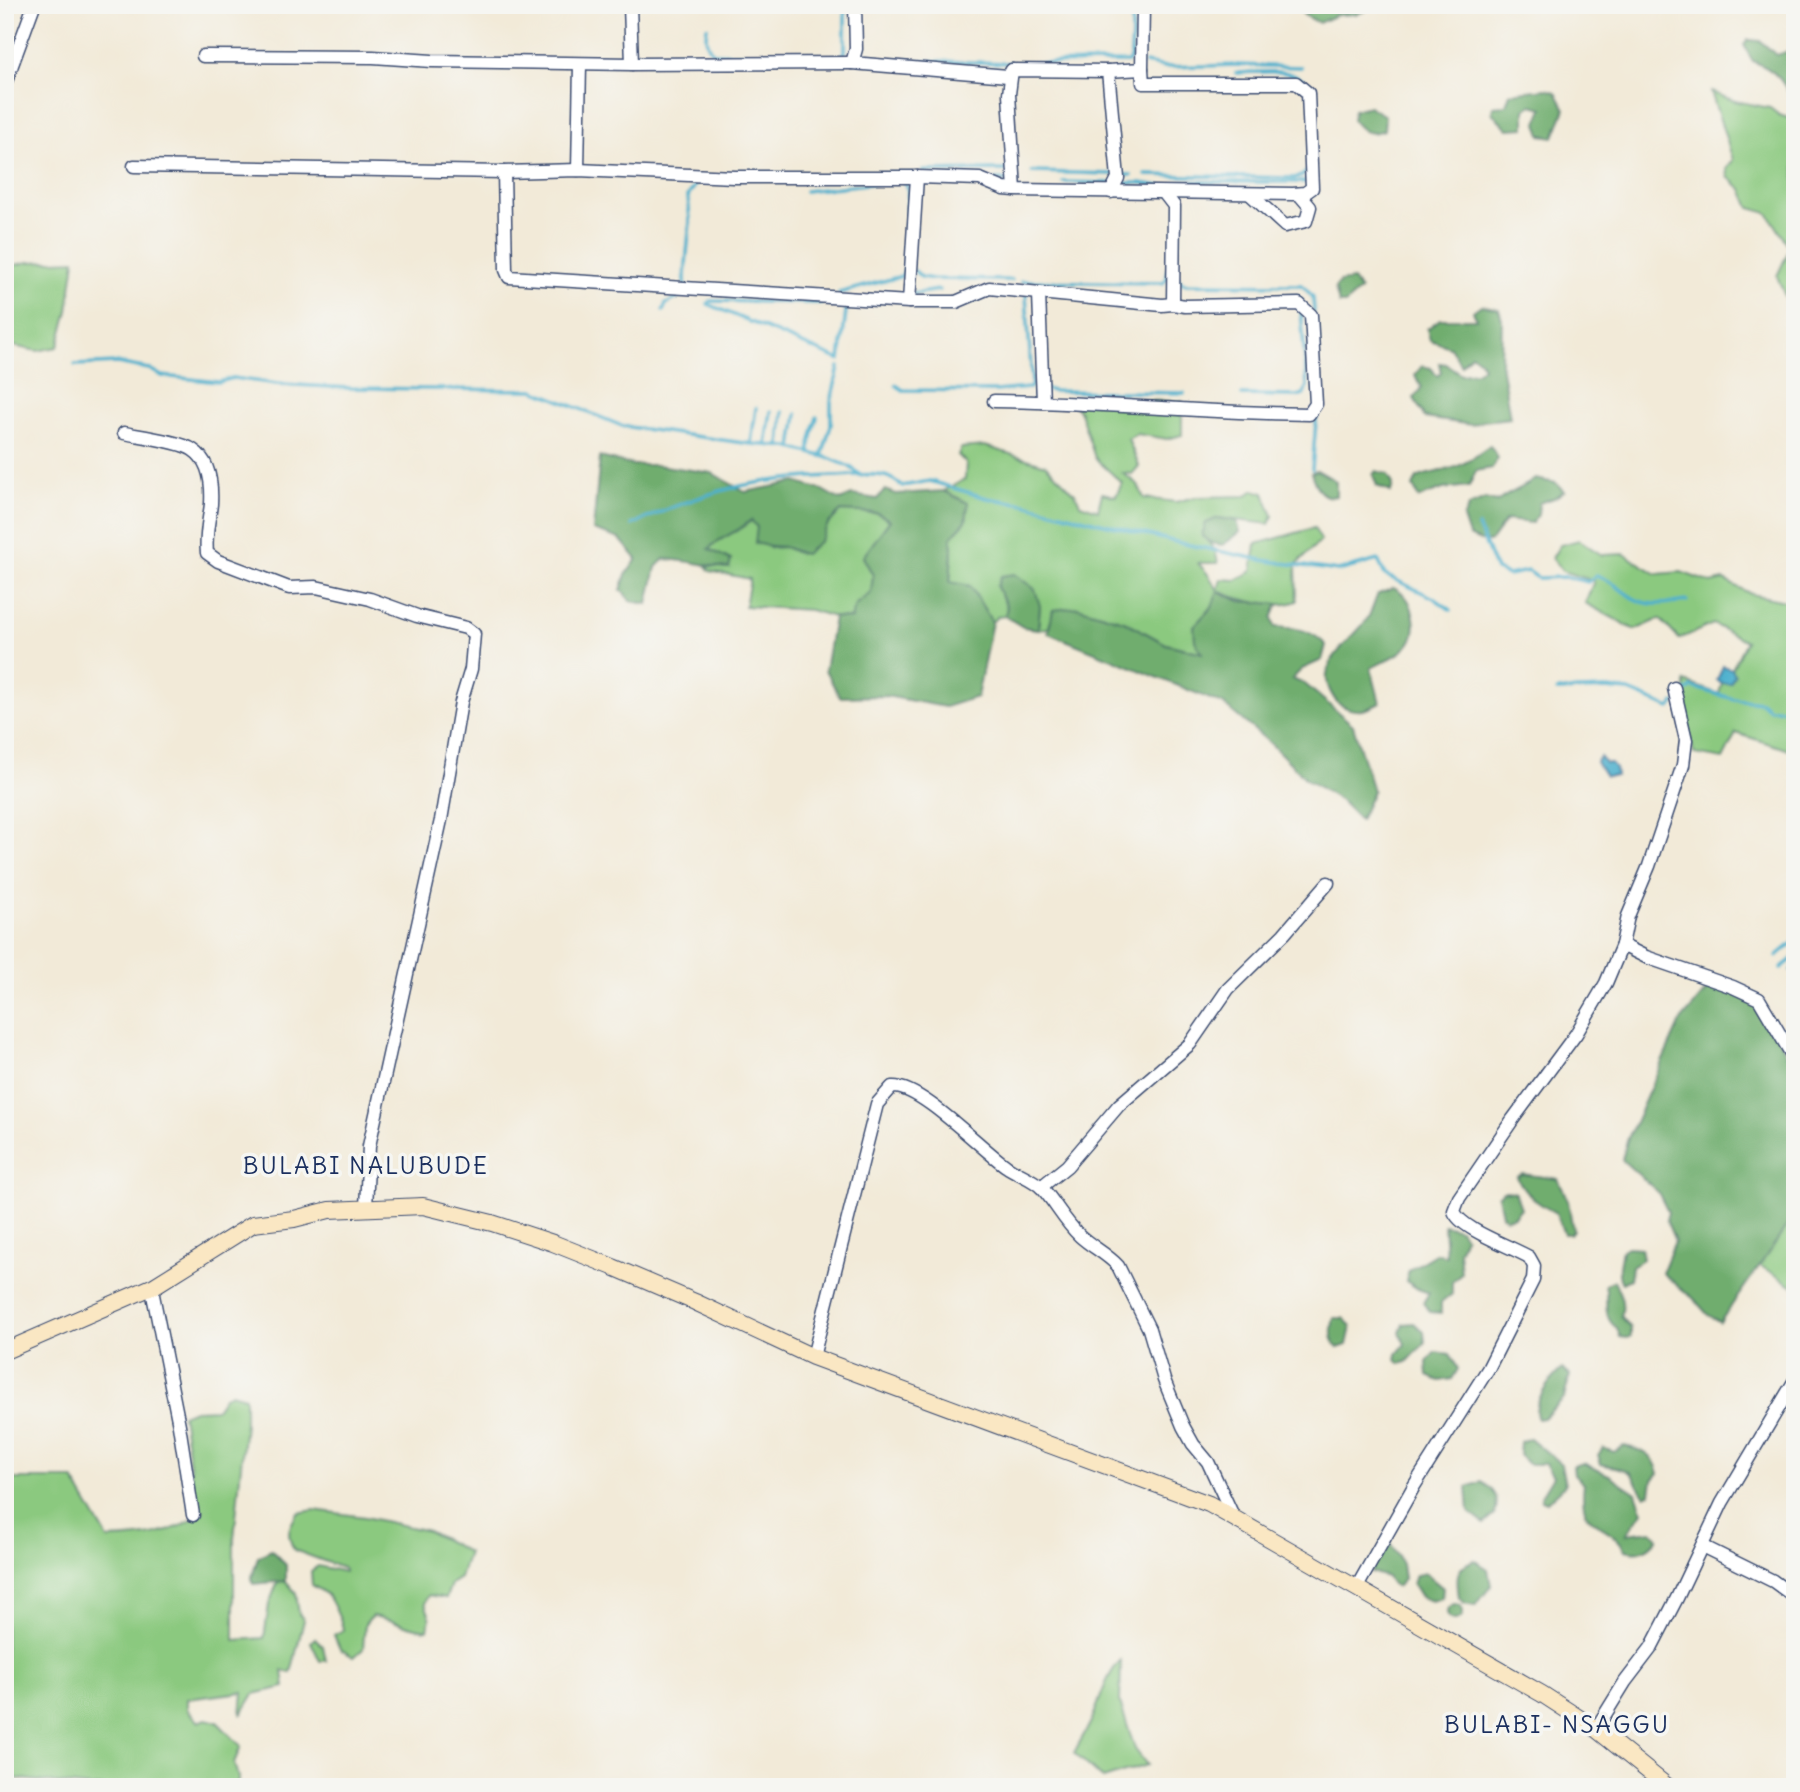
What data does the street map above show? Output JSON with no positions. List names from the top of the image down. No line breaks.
{"districts":["BULABI NALUBUDE","BULABI- NSAGGU"]}
